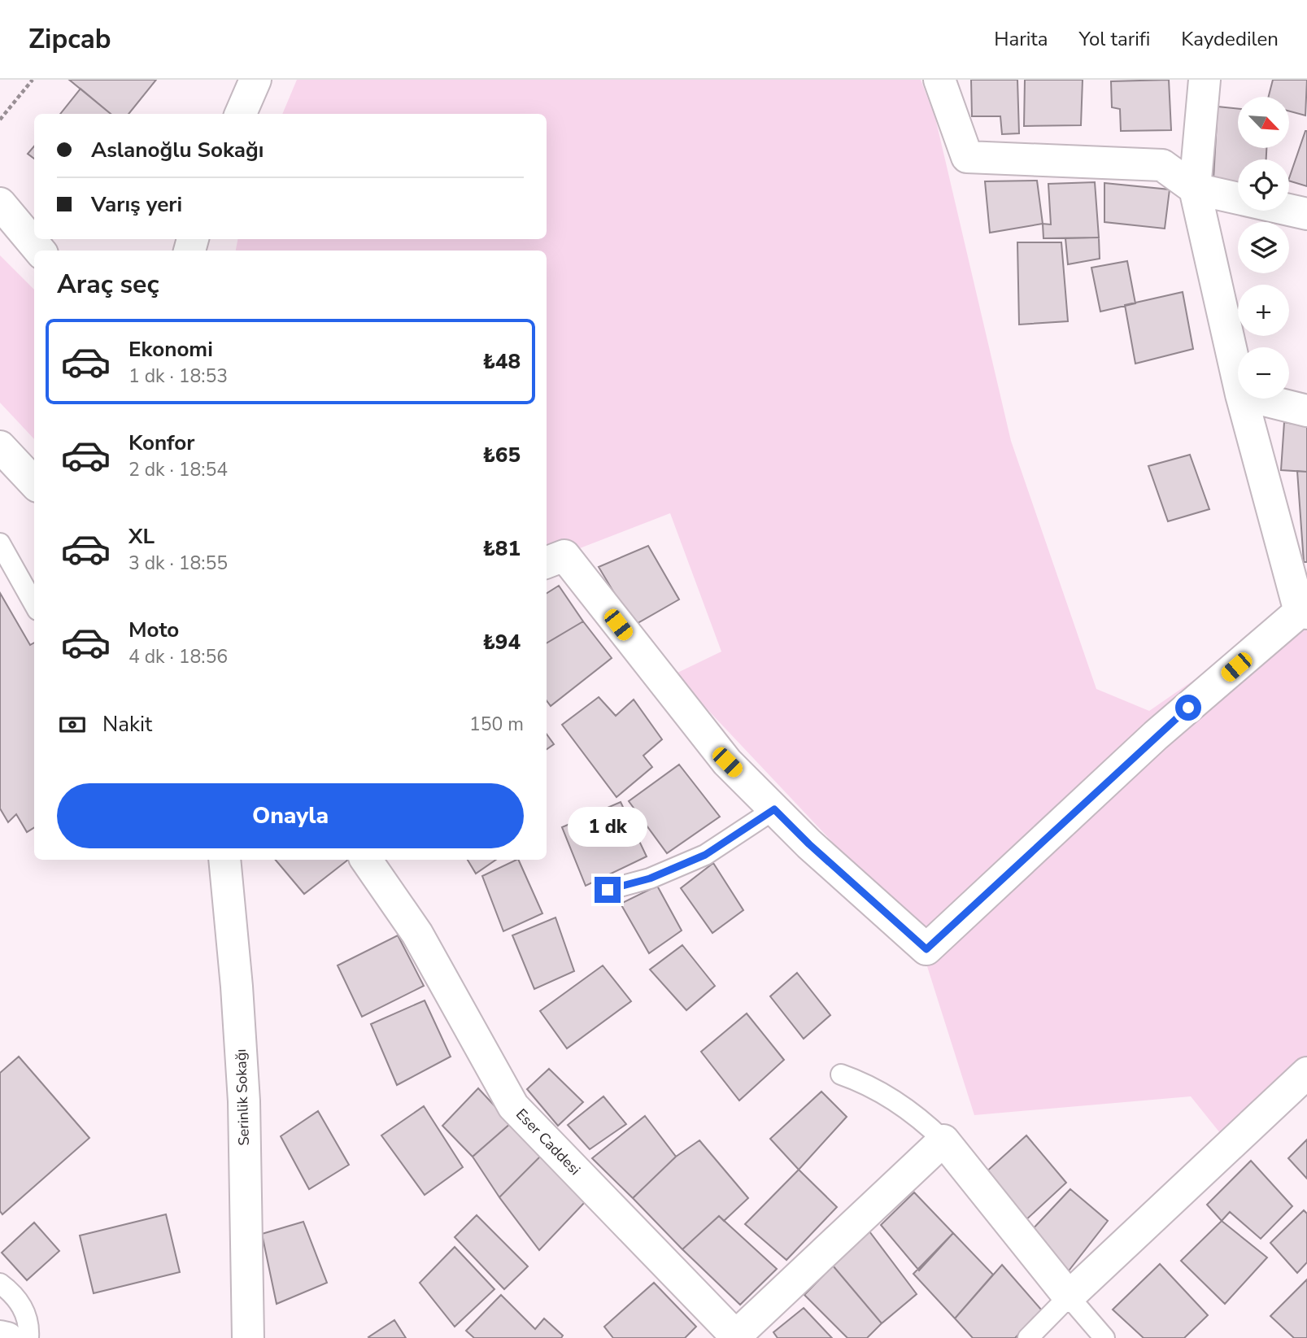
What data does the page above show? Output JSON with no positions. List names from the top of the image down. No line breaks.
{"streets":{"street":["Serinlik Sokağı","Eser Caddesi"]},"north":"bottom right","page":{"header":"Zipcab","nav":["Harita","Yol tarifi","Kaydedilen"],"map_buttons":["+","−"],"banner":["Aslanoğlu Sokağı","Varış yeri"],"heading":"Araç seç","list":[{"name":"Ekonomi","note":"1 dk · 18:53","value":"₺48"},{"name":"Konfor","note":"2 dk · 18:54","value":"₺65"},{"name":"XL","note":"3 dk · 18:55","value":"₺81"},{"name":"Moto","note":"4 dk · 18:56","value":"₺94"}],"pay":["Nakit","150 m"],"buttons":"Onayla","bubble":"1 dk"}}
